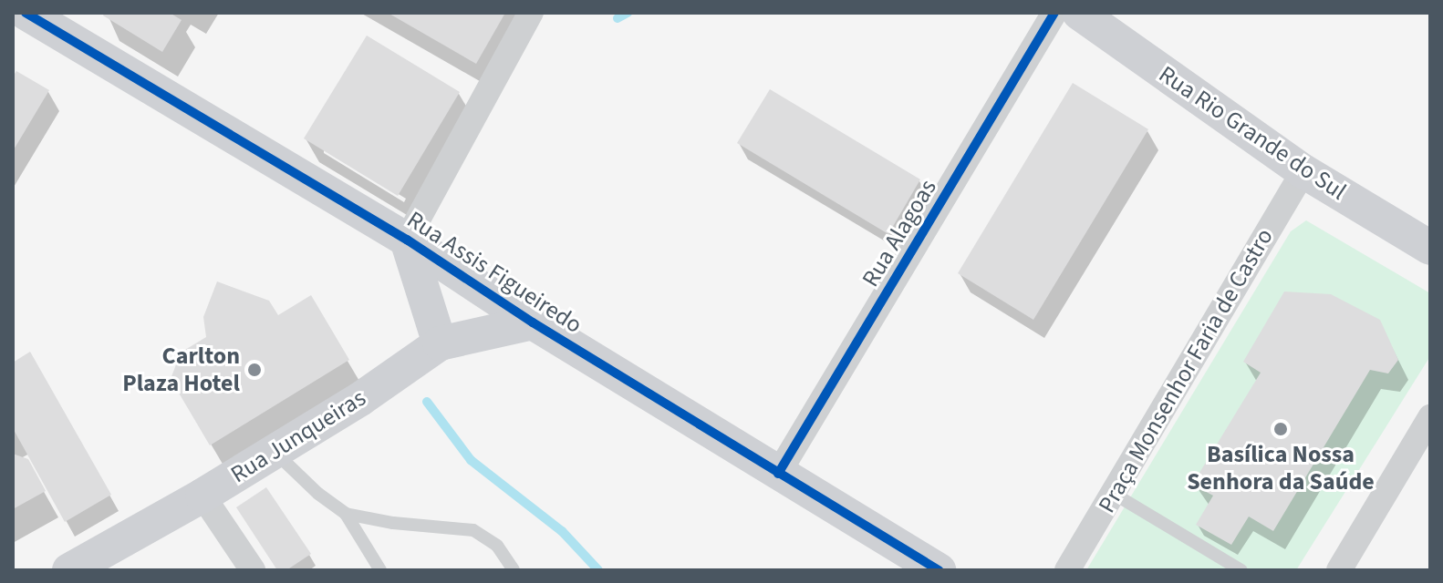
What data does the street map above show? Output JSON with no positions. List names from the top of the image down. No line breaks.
{"streets":{"street":["Rua Rio Grande do Sul","Rua Alagoas","Rua Assis Figueiredo","Praça Monsenhor Faria de Castro","Rua Junqueiras"]},"crossings":[["Rua Rio Grande do Sul","Praça Monsenhor Faria de Castro"],["Rua Alagoas","Rua Assis Figueiredo"],["Rua Assis Figueiredo","Rua Junqueiras"]],"places":["Carlton Plaza Hotel","Basílica Nossa Senhora da Saúde"]}
